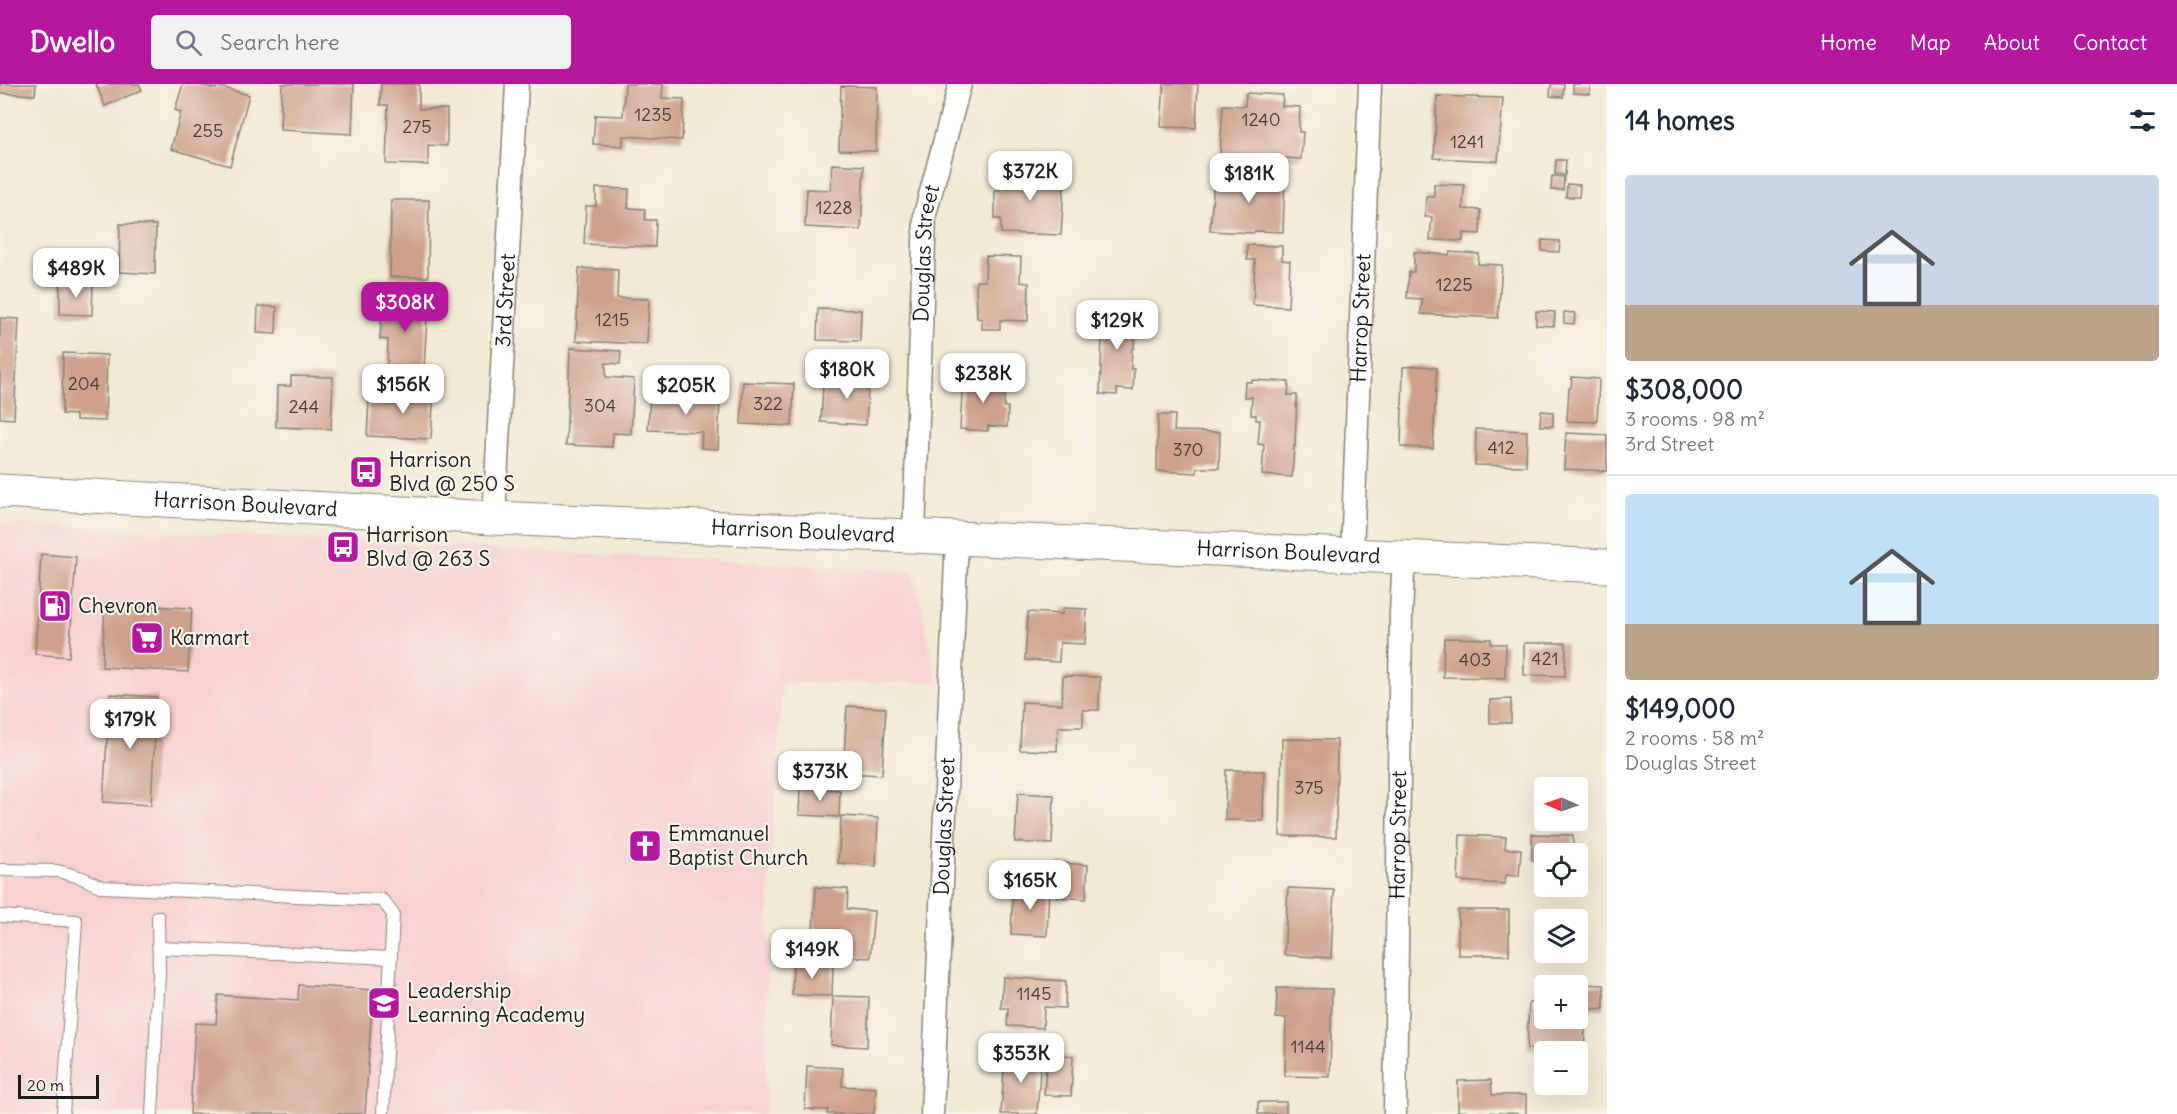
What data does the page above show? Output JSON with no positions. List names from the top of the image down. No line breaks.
{"streets":{"main road":["Harrison Boulevard"],"street":["Douglas Street","3rd Street","Harrop Street"]},"crossings":[["Douglas Street","Harrison Boulevard"],["3rd Street","Harrison Boulevard"],["Harrop Street","Harrison Boulevard"]],"places":{"bus stop":["Harrison Blvd @ 250 S","Harrison Blvd @ 263 S"],"fuel station":["Chevron"],"supermarket":["Karmart"],"church":["Emmanuel Baptist Church"],"school or university":["Leadership Learning Academy"]},"house_numbers":["1235","1240","275","255","1241","1228","1225","1215","204","322","304","244","412","370","421","403","375","1145","1144"],"scale_bar":"20 m","north":"left","page":{"header":"Dwello","search":"Search here","nav":["Home","Map","About","Contact"],"heading":"14 homes","price":["$372K","$181K","$489K","$308K","$129K","$180K","$238K","$156K","$205K","$179K","$373K","$165K","$149K","$353K"],"list":[{"name":"$308,000","note":"3 rooms · 98 m² · 3rd Street"},{"name":"$149,000","note":"2 rooms · 58 m² · Douglas Street"}],"map_buttons":["+","−"],"scale":"20 m"}}
